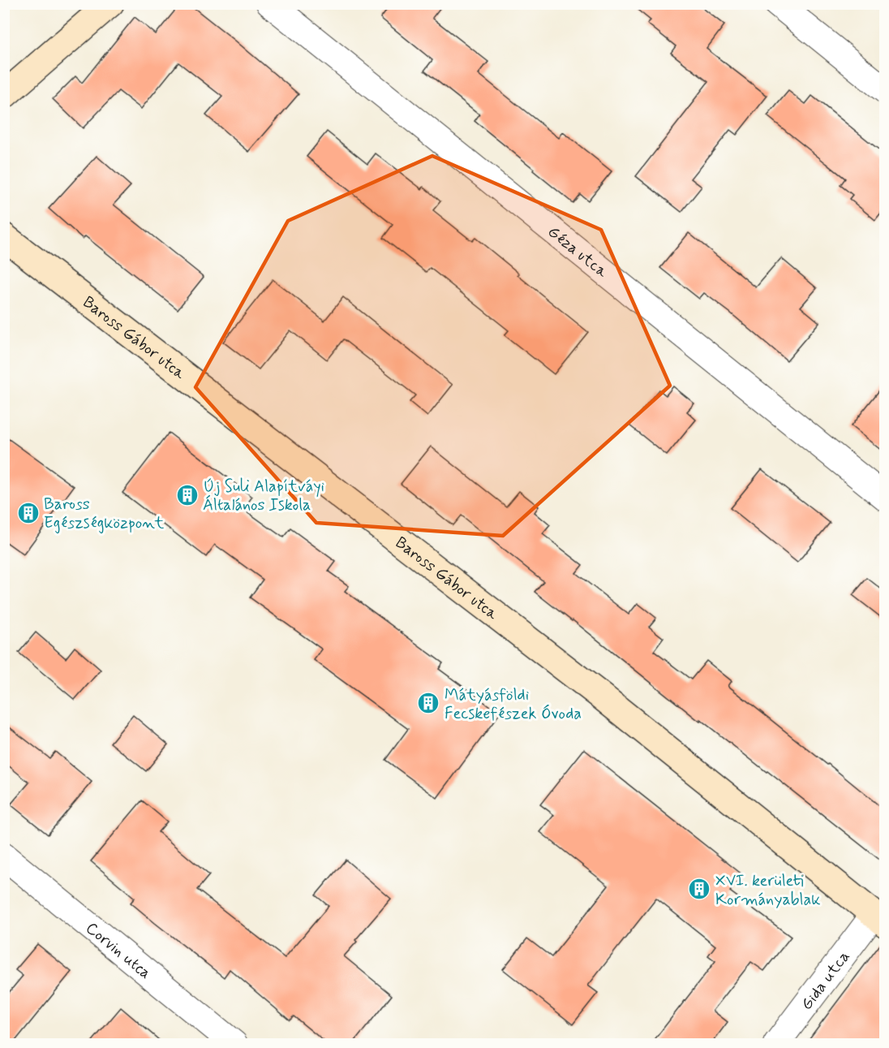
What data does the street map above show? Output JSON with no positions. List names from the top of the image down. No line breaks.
{"streets":{"street":["Géza utca","Baross Gábor utca","Corvin utca","Gida utca"]},"crossings":[["Baross Gábor utca","Gida utca"]],"places":{"building":["Új Suli Alapítváyi Általános Iskola","Baross Egészségközpont","Mátyásföldi Fecskefészek Óvoda","XVI. kerületi Kormányablak"]}}
